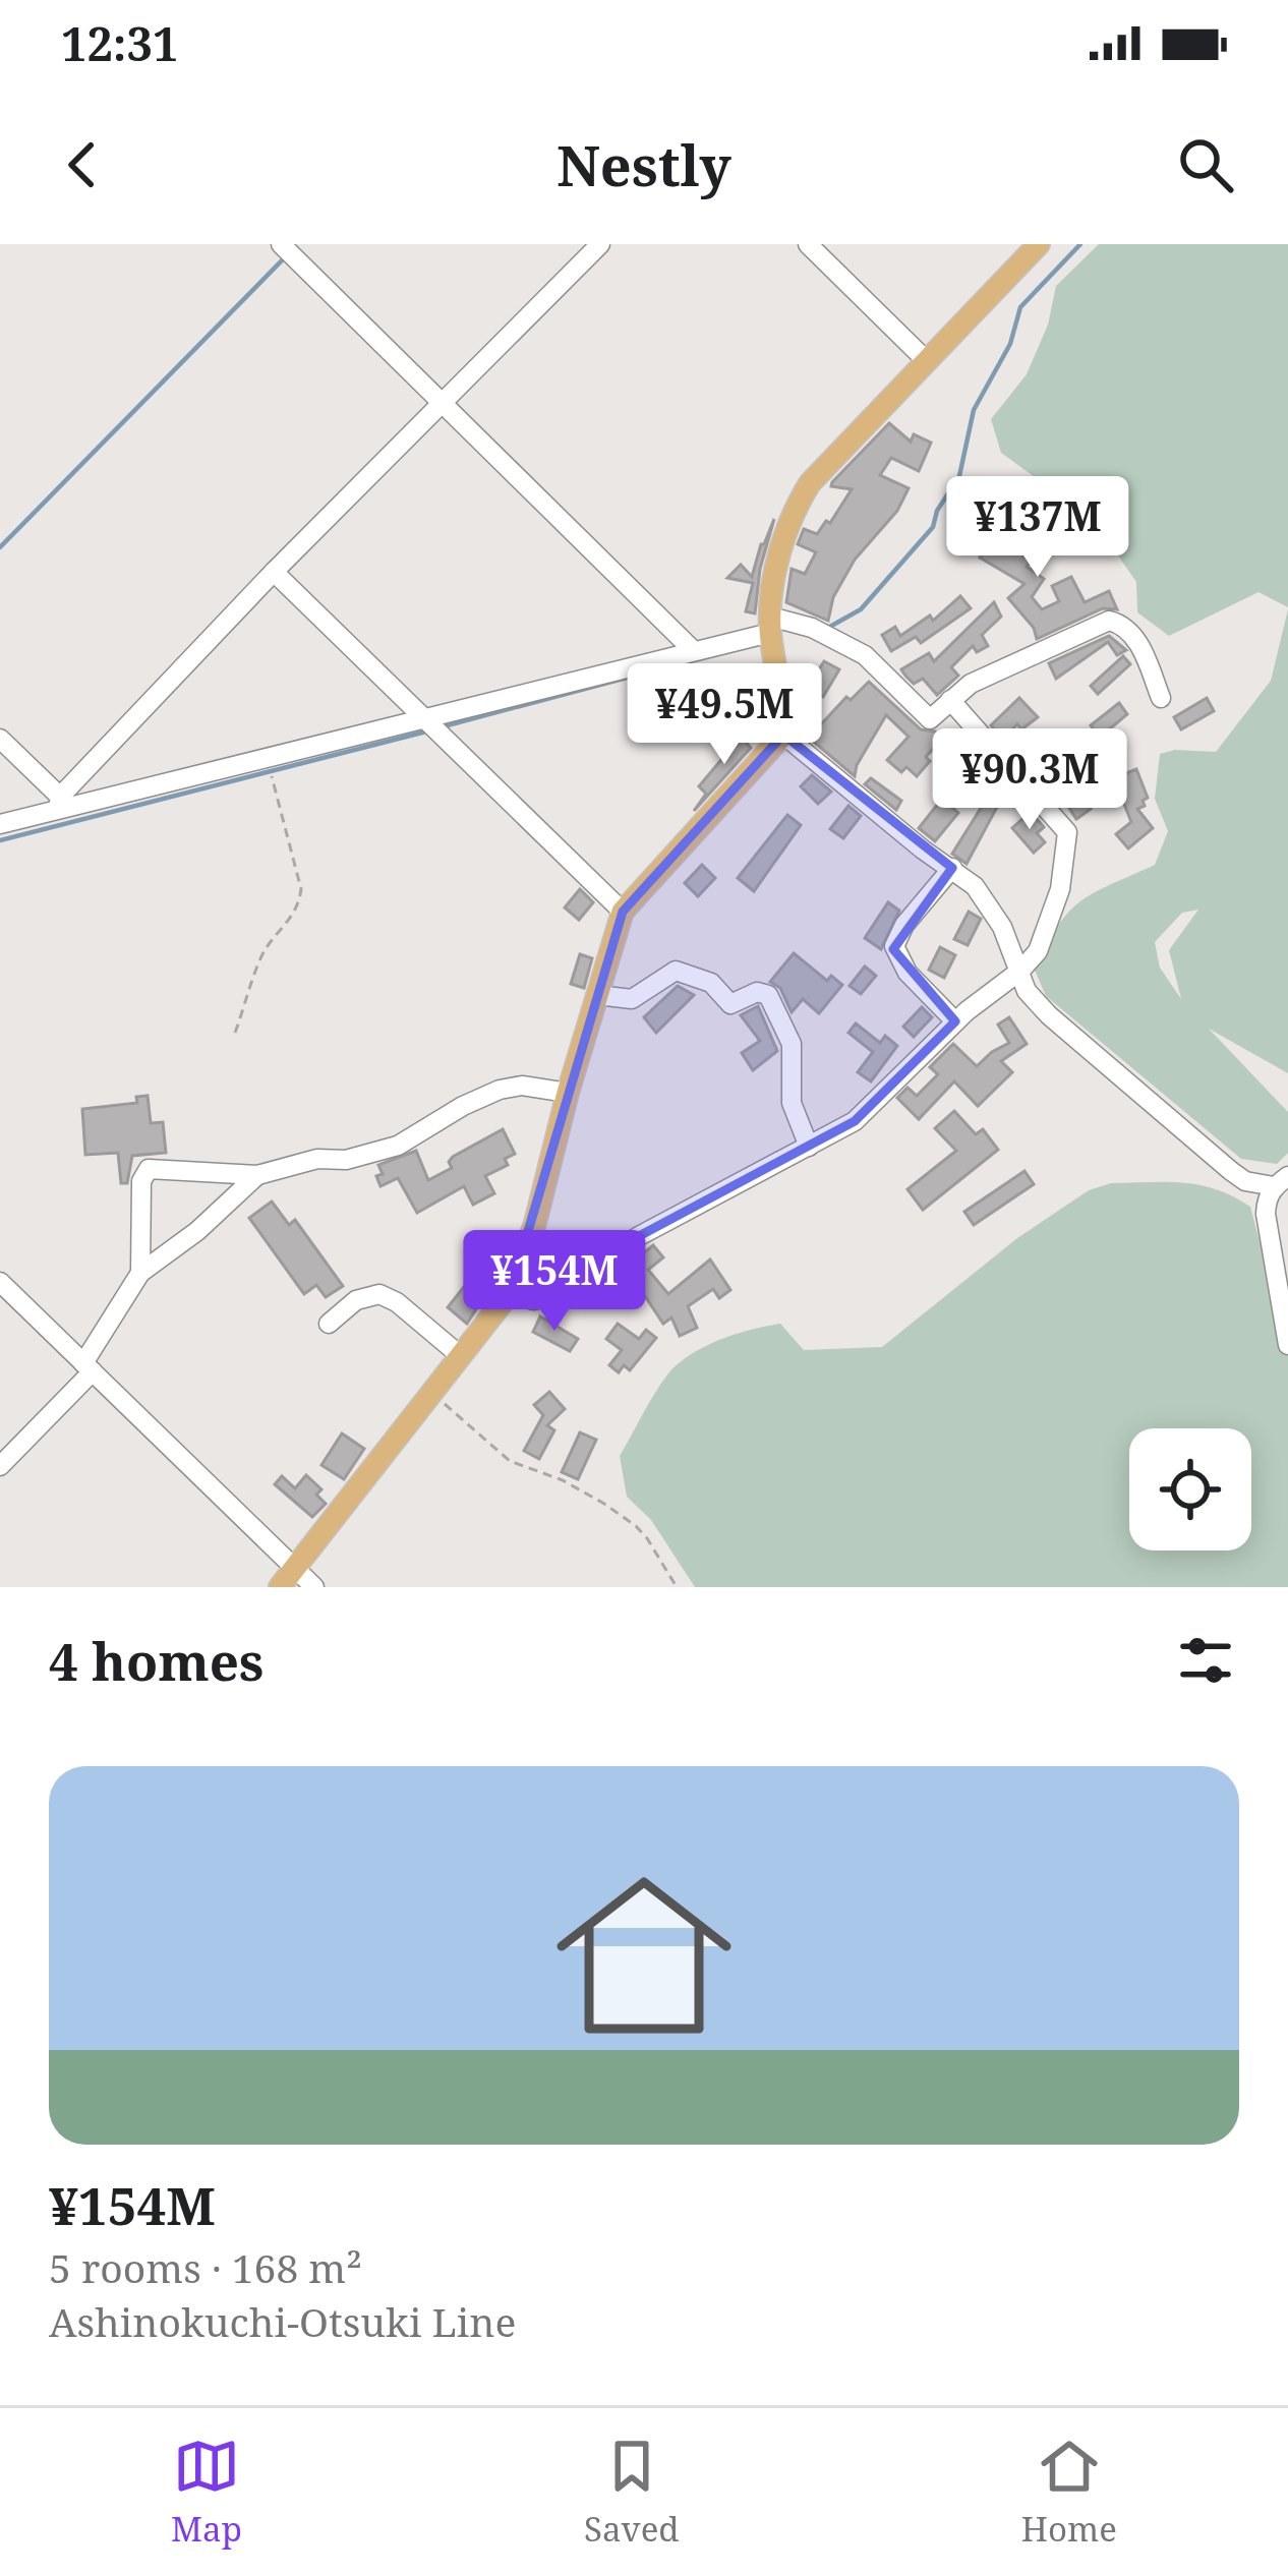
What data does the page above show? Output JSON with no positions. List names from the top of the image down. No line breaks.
{"page":{"status":"12:31","header":"Nestly","price":["¥137M","¥49.5M","¥90.3M","¥154M"],"heading":"4 homes","list":[{"name":"¥154M","note":"5 rooms · 168 m² · Ashinokuchi-Otsuki Line"}],"tabs":["Map","Saved","Home"]}}
